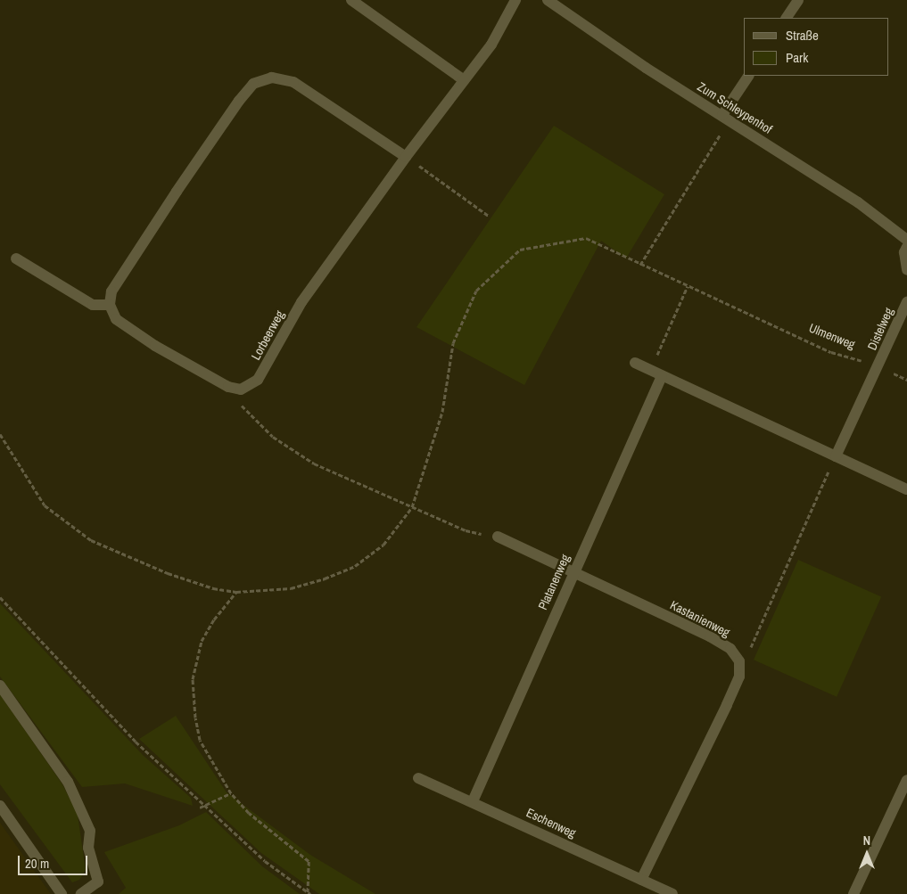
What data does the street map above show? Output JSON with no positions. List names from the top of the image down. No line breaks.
{"streets":{"street":["Zum Schleypenhof","Distelweg","Lorbeerweg","Platanenweg","Kastanienweg","Eschenweg"],"path":["Ulmenweg"]},"crossings":[["Distelweg","Ulmenweg"],["Platanenweg","Kastanienweg"],["Platanenweg","Eschenweg"]],"legend":["Straße","Park"],"scale_bar":"20 m","north":"top"}
